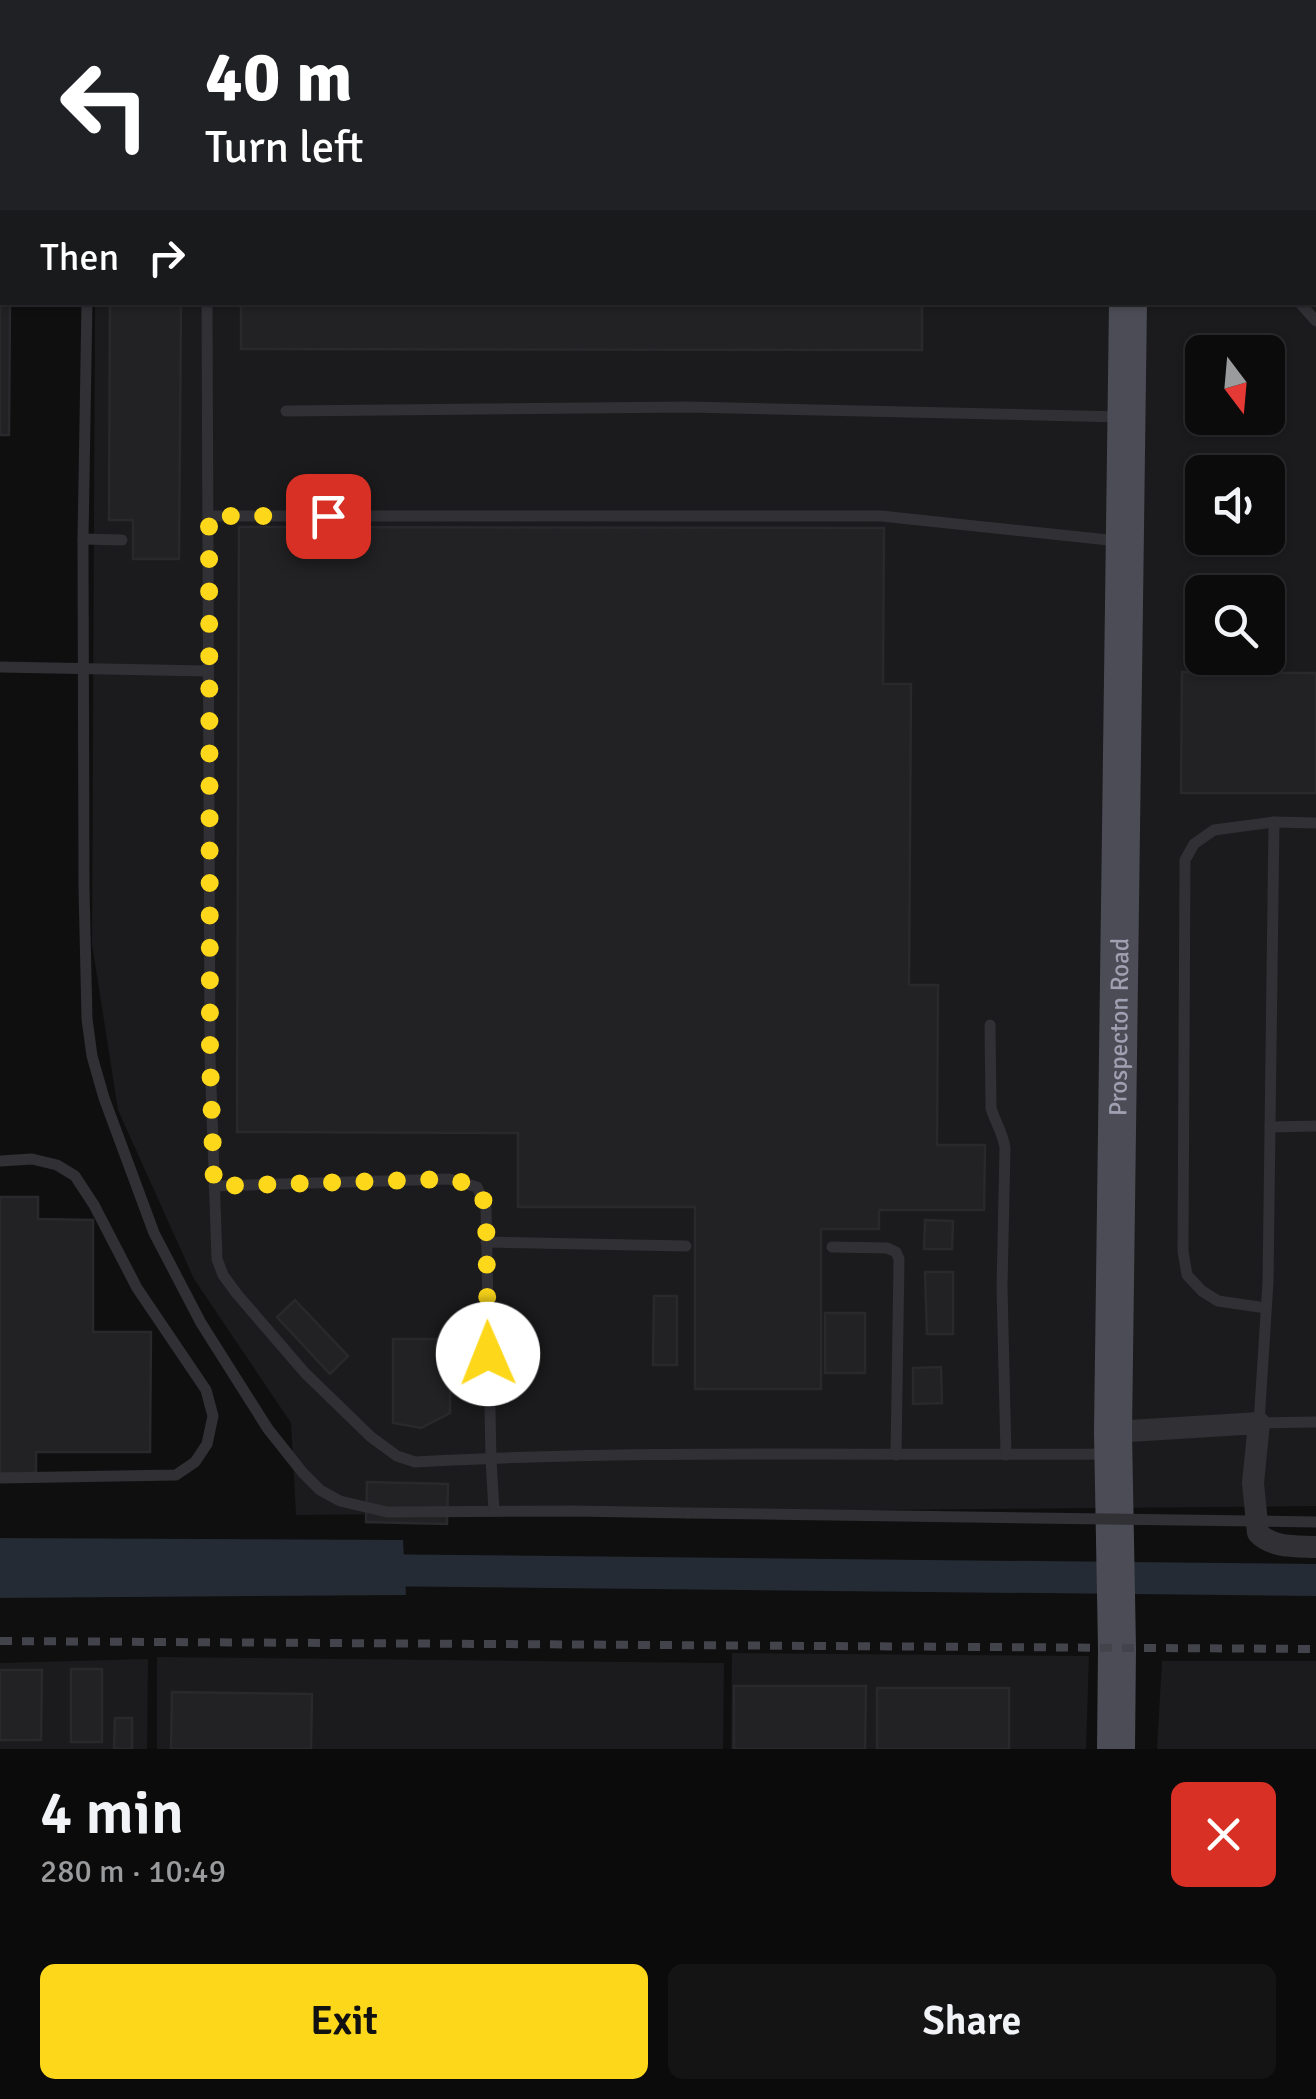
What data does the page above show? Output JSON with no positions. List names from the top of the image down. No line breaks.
{"streets":{"main road":["Prospecton Road"]},"north":"bottom","page":{"turn":["40 m","Turn left"],"then":"Then","heading":["4 min","280 m · 10:49"],"buttons":["Exit","Share"]}}
